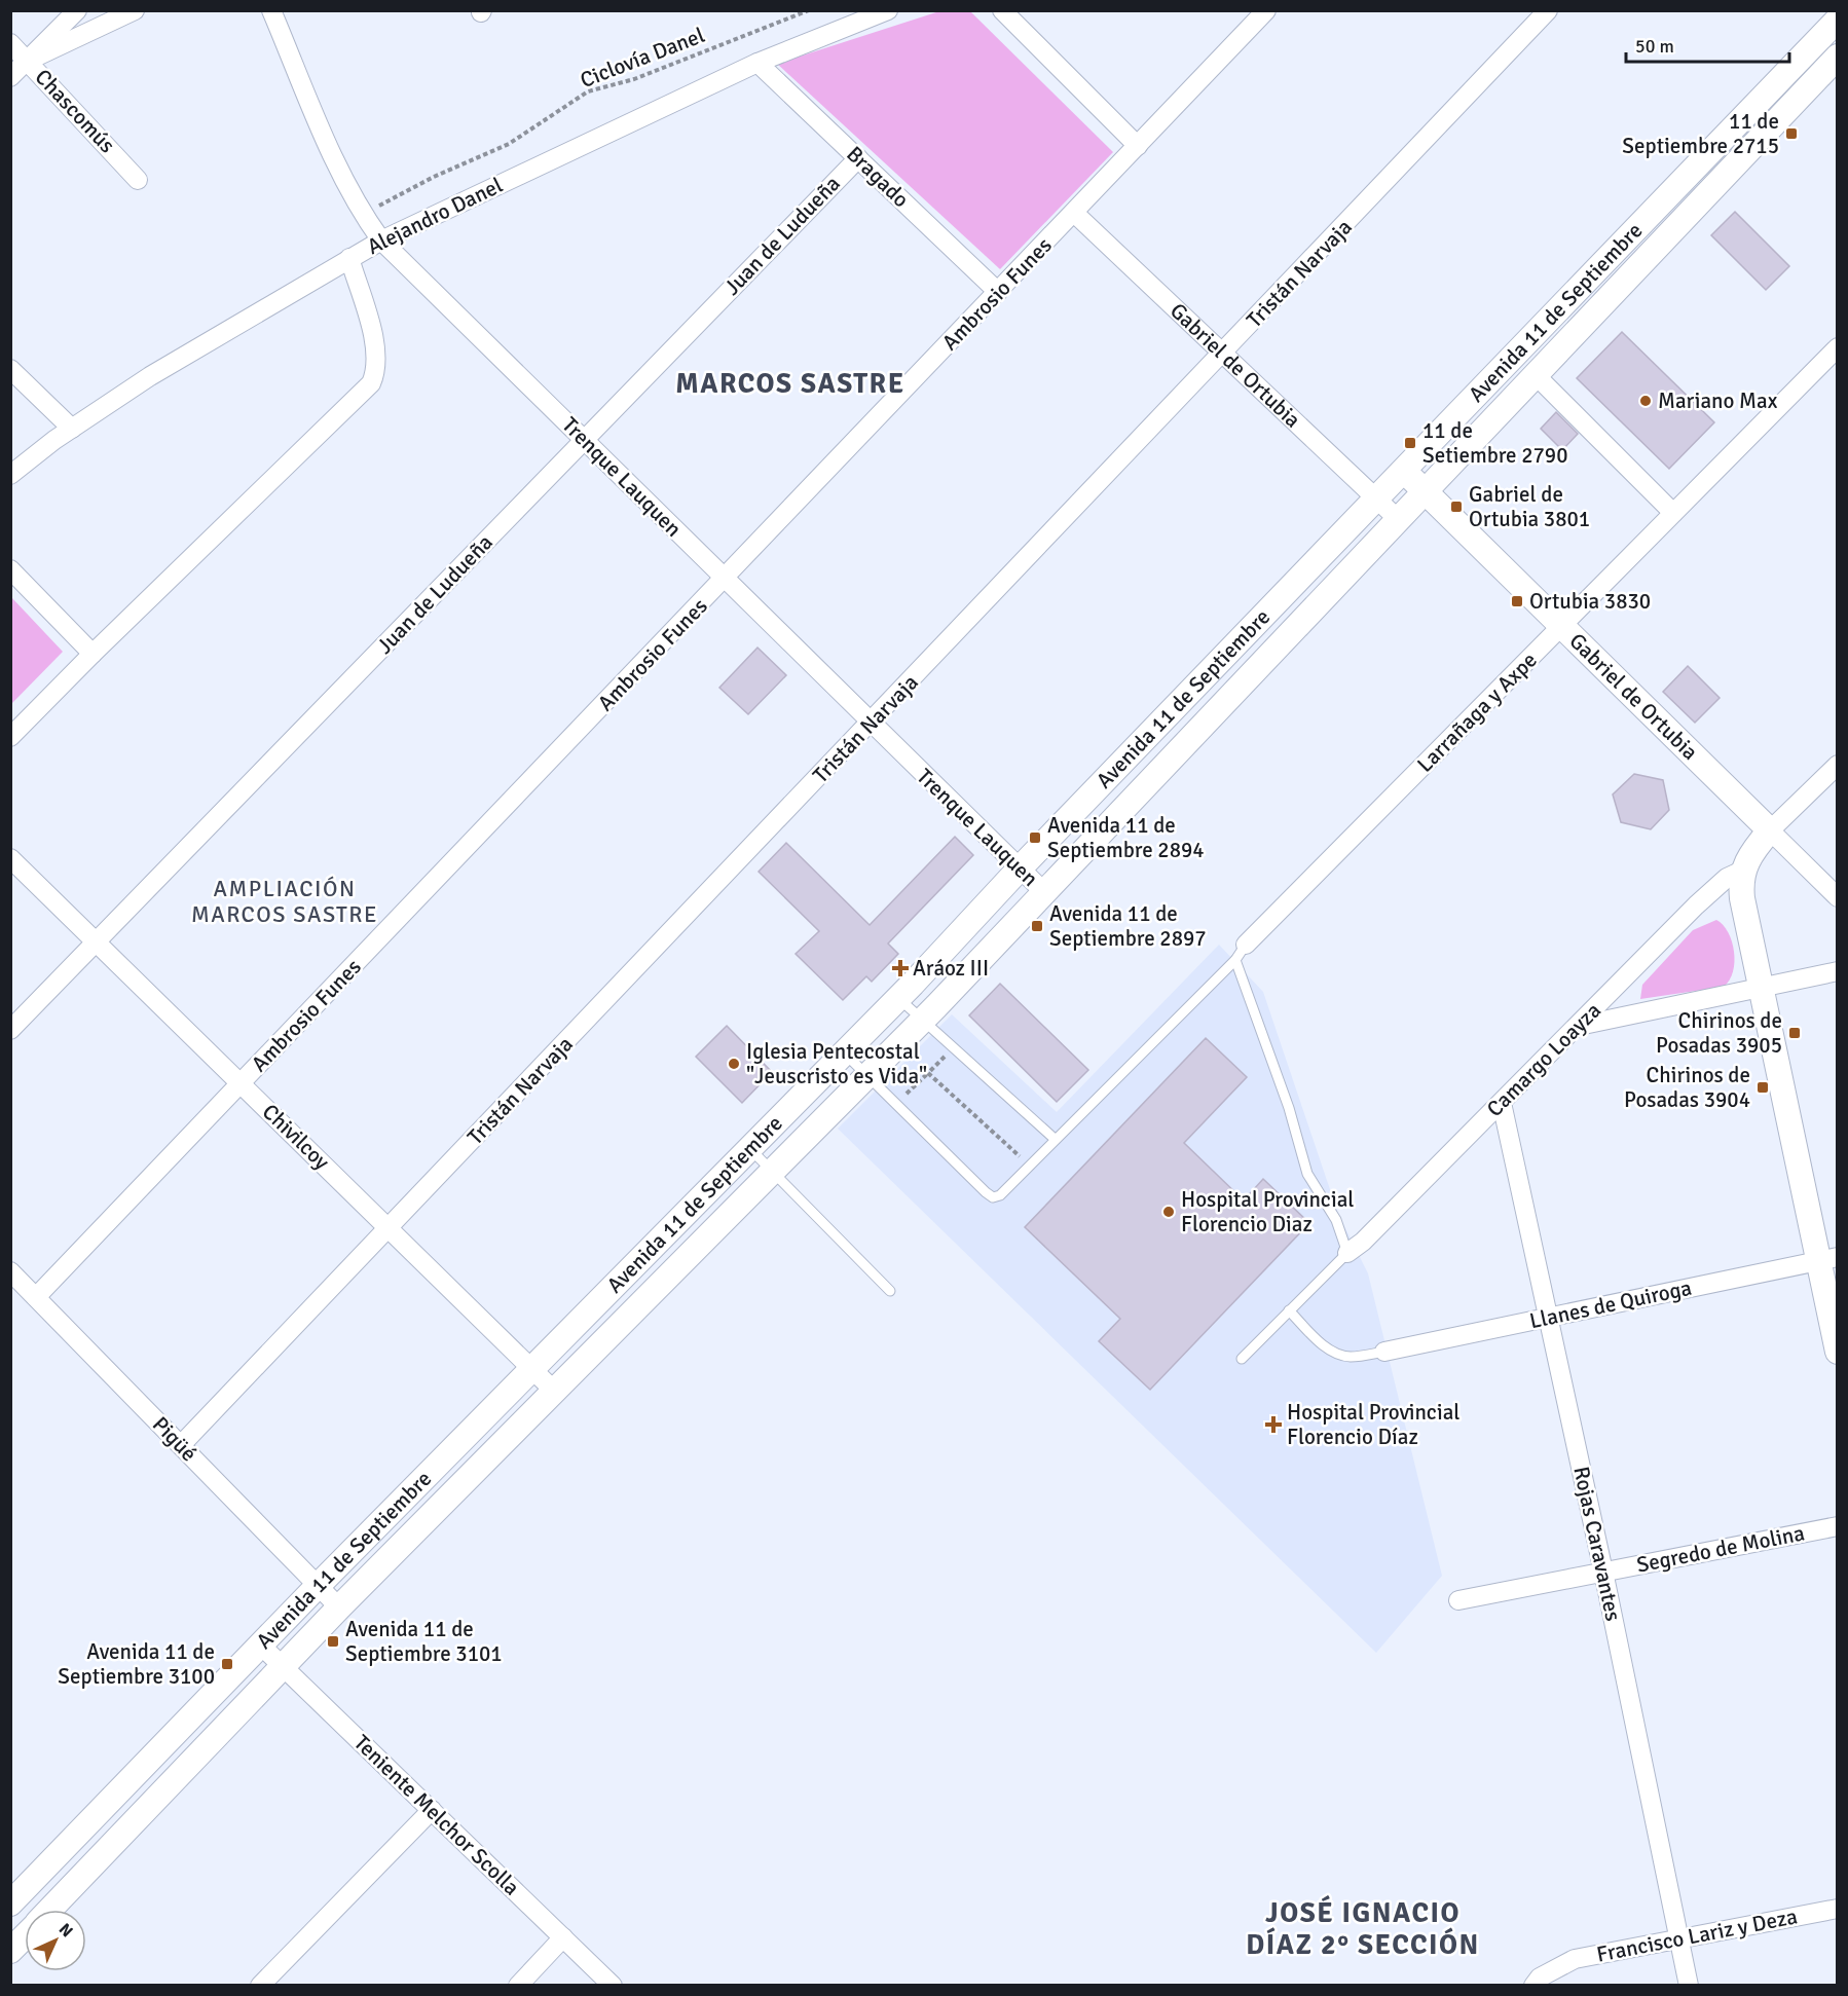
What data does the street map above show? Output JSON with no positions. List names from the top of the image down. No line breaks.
{"streets":{"main road":["Avenida 11 de Septiembre","Gabriel de Ortubia"],"street":["Chascomús","Bragado","Alejandro Danel","Juan de Ludueña","Tristán Narvaja","Ambrosio Funes","Trenque Lauquen","Larrañaga y Axpe","Camargo Loayza","Chivilcoy","Llanes de Quiroga","Pigüé","Rojas Caravantes","Segredo de Molina","Teniente Melchor Scolla","Francisco Lariz y Deza"],"path":["Ciclovía Danel"]},"crossings":[["Ciclovía Danel","Trenque Lauquen"],["Bragado","Alejandro Danel"],["Bragado","Juan de Ludueña"],["Bragado","Ambrosio Funes"],["Alejandro Danel","Trenque Lauquen"],["Juan de Ludueña","Trenque Lauquen"],["Juan de Ludueña","Chivilcoy"],["Tristán Narvaja","Gabriel de Ortubia"],["Tristán Narvaja","Trenque Lauquen"],["Tristán Narvaja","Chivilcoy"],["Tristán Narvaja","Pigüé"],["Ambrosio Funes","Gabriel de Ortubia"],["Ambrosio Funes","Trenque Lauquen"],["Ambrosio Funes","Chivilcoy"],["Ambrosio Funes","Pigüé"],["Avenida 11 de Septiembre","Gabriel de Ortubia"],["Avenida 11 de Septiembre","Trenque Lauquen"],["Avenida 11 de Septiembre","Chivilcoy"],["Avenida 11 de Septiembre","Pigüé"],["Avenida 11 de Septiembre","Teniente Melchor Scolla"],["Gabriel de Ortubia","Larrañaga y Axpe"],["Camargo Loayza","Rojas Caravantes"],["Llanes de Quiroga","Rojas Caravantes"],["Rojas Caravantes","Segredo de Molina"],["Rojas Caravantes","Francisco Lariz y Deza"]],"districts":["MARCOS SASTRE","AMPLIACIÓN MARCOS SASTRE","JOSÉ IGNACIO DÍAZ 2° SECCIÓN"],"places":{"transit":["11 de Septiembre 2715","11 de Setiembre 2790","Gabriel de Ortubia 3801","Ortubia 3830","Avenida 11 de Septiembre 2894","Avenida 11 de Septiembre 2897","Chirinos de Posadas 3905","Chirinos de Posadas 3904","Avenida 11 de Septiembre 3101","Avenida 11 de Septiembre 3100"],"other":["Mariano Max","Iglesia Pentecostal \"Jeuscristo es Vida\"","Hospital Provincial Florencio Diaz"],"health":["Aráoz III","Hospital Provincial Florencio Díaz"]},"scale_bar":"50 m","north":"top right"}
